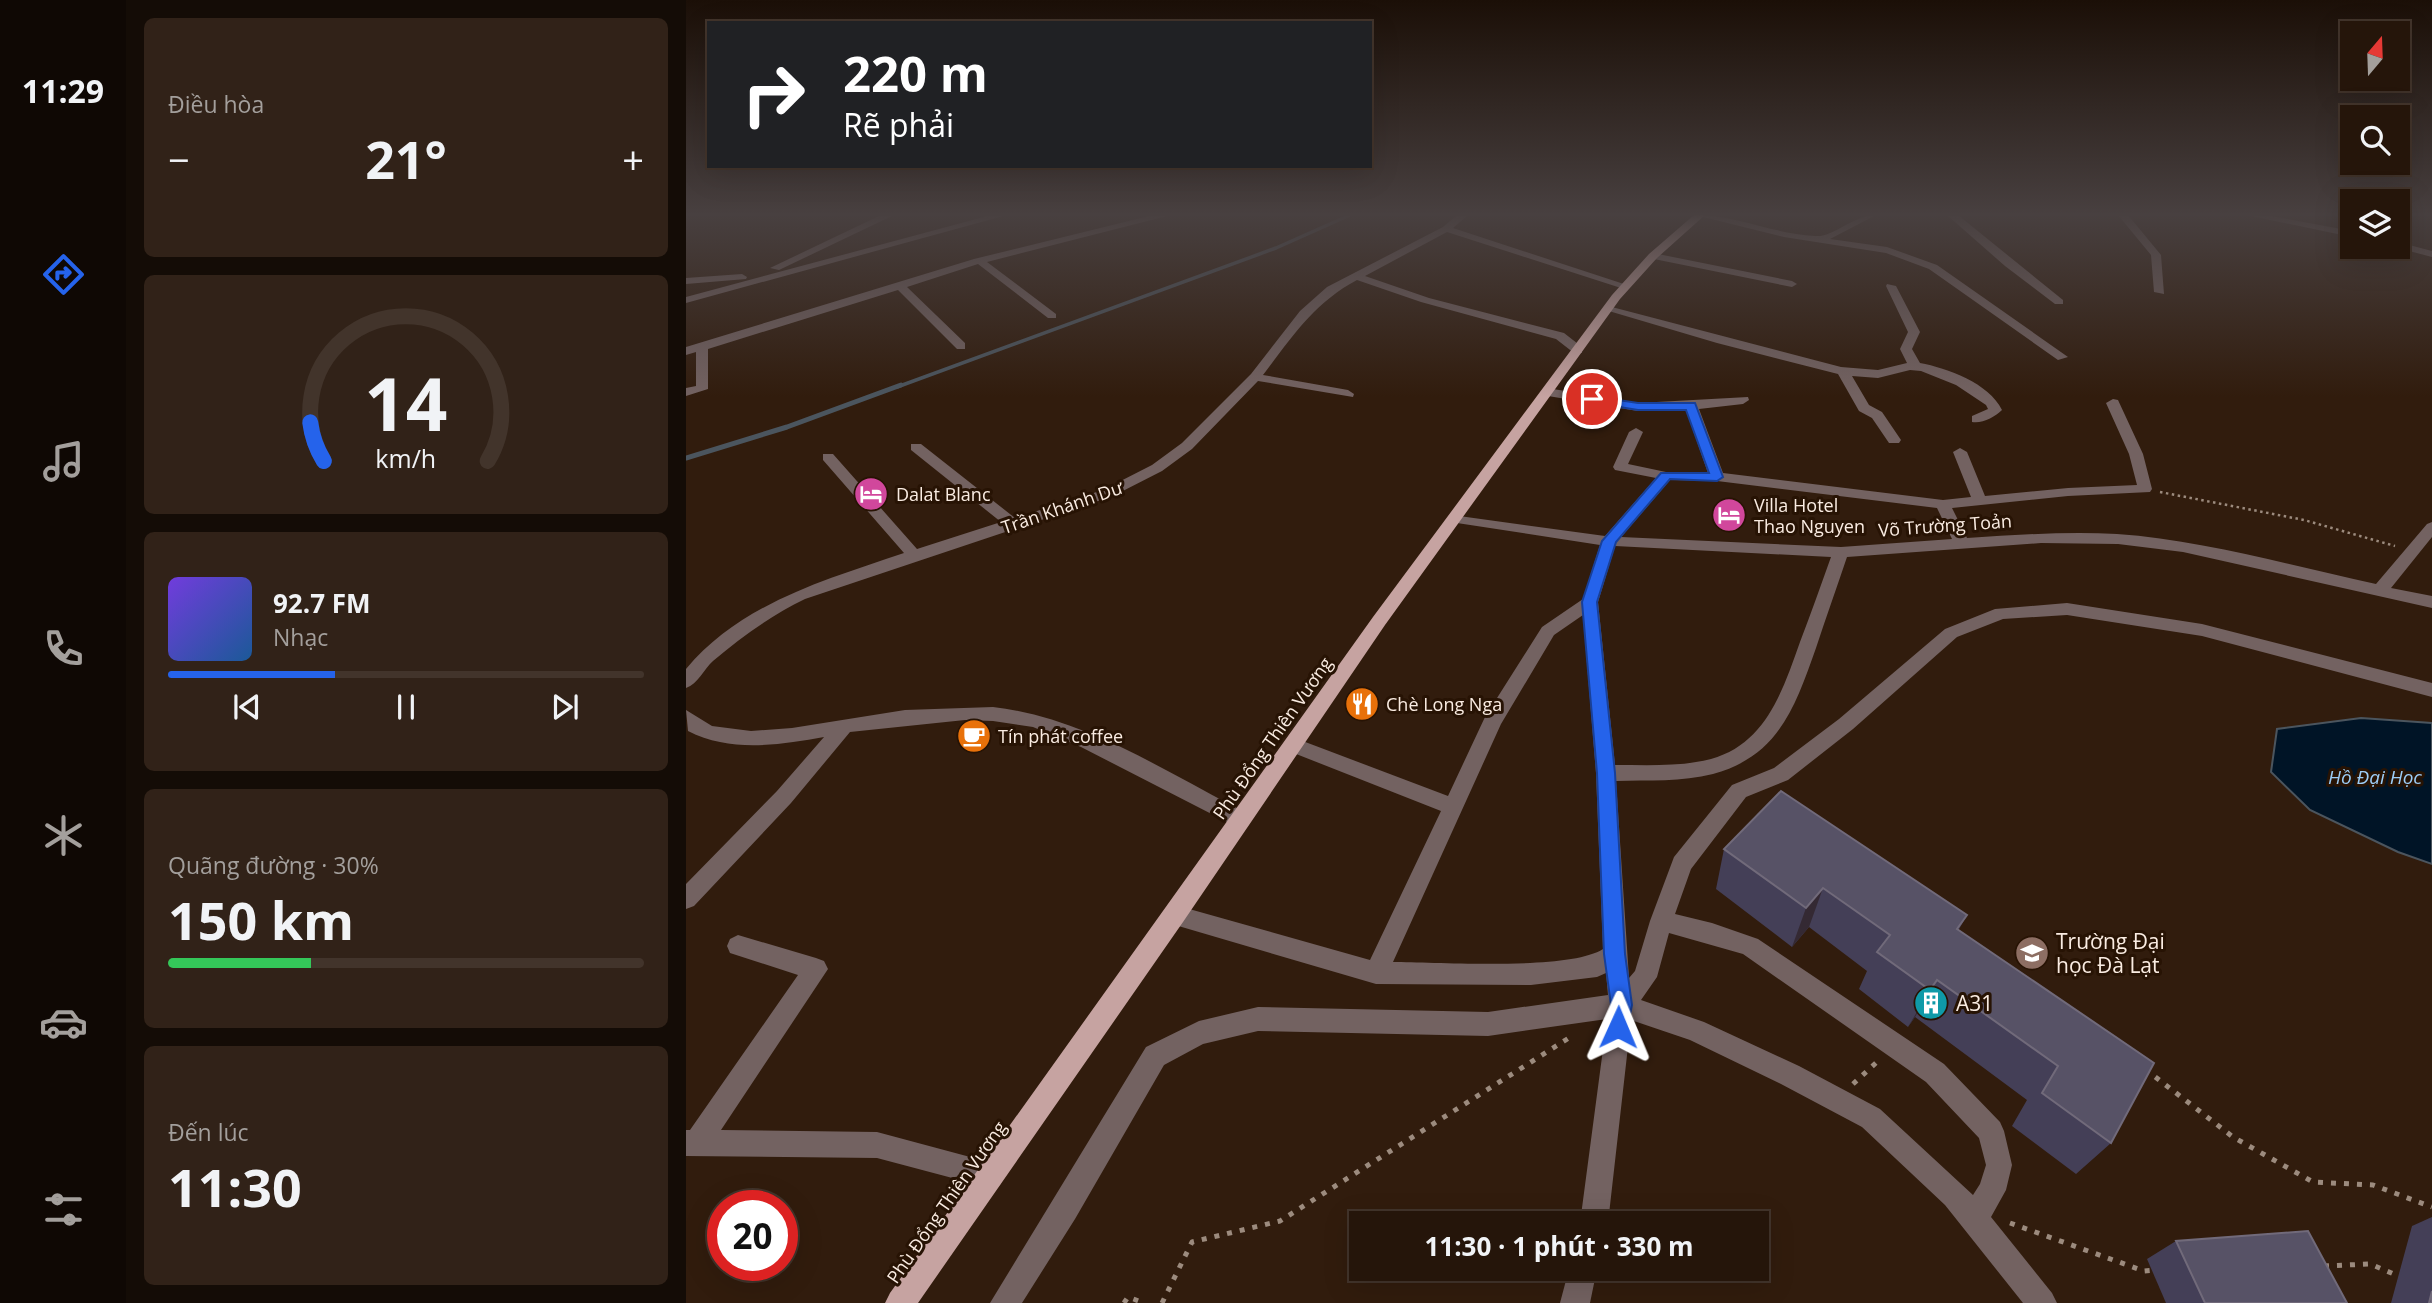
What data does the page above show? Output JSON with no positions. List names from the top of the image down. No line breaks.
{"streets":{"main road":["Phù Đổng Thiên Vương"],"street":["Trần Khánh Dư","Võ Trường Toản"]},"crossings":[["Võ Trường Toản","Phù Đổng Thiên Vương"]],"water":["Hồ Đại Học"],"places":{"hotel":["Dalat Blanc","Villa Hotel Thao Nguyen"],"restaurant":["Chè Long Nga"],"cafe":["Tín phát coffee"],"school or university":["Trường Đại học Đà Lạt"],"building":["A31"]},"north":"top","page":{"tabs":"11:29","tile":["Điều hòa",["Quãng đường · 30%","150 km"],["Đến lúc","11:30"]],"turn":["220 m","Rẽ phải"],"heat":["−","21°","+"],"song":["92.7 FM","Nhạc"],"limit":"20","trip":"11:30 · 1 phút · 330 m","gauge":["14","km/h"]}}
